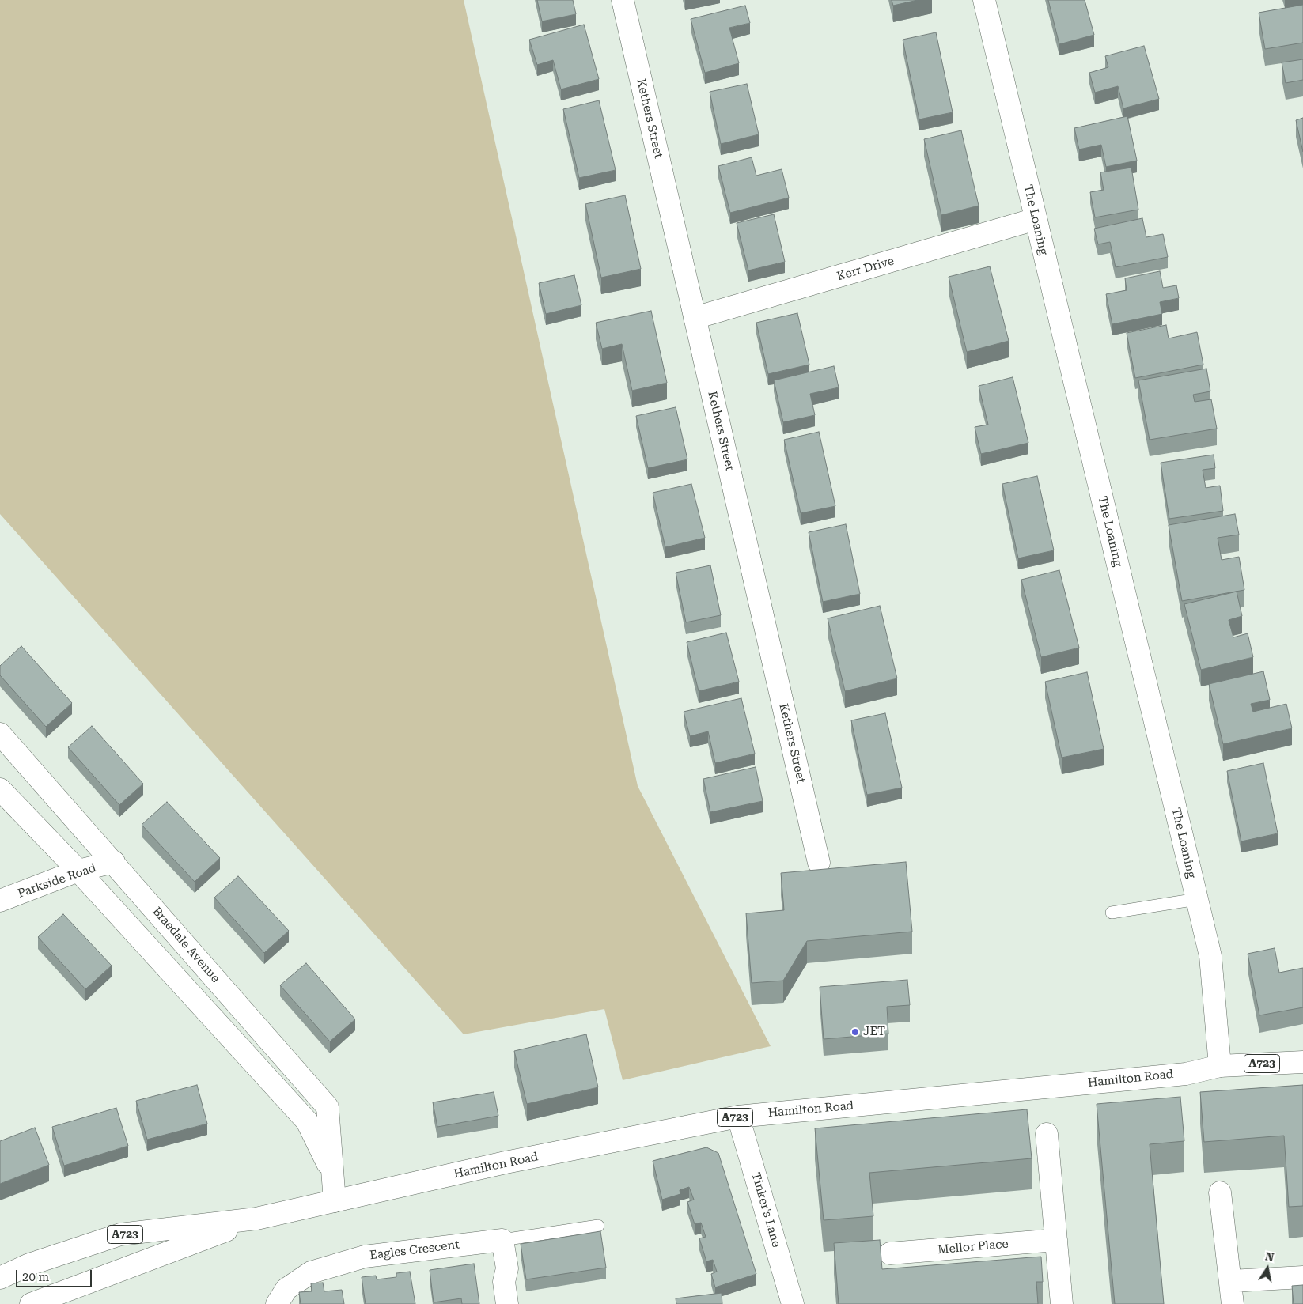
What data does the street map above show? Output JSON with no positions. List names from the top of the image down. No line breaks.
{"streets":{"street":["Kethers Street","The Loaning","Kerr Drive","Parkside Road","Braedale Avenue","A723","Hamilton Road","Tinker's Lane","Mellor Place","Eagles Crescent"]},"crossings":[["Kethers Street","Kerr Drive"],["The Loaning","Kerr Drive"],["The Loaning","Hamilton Road"],["Parkside Road","Braedale Avenue"],["Braedale Avenue","Hamilton Road"],["Hamilton Road","Tinker's Lane"]],"places":["JET"],"scale_bar":"20 m","north":"top"}
